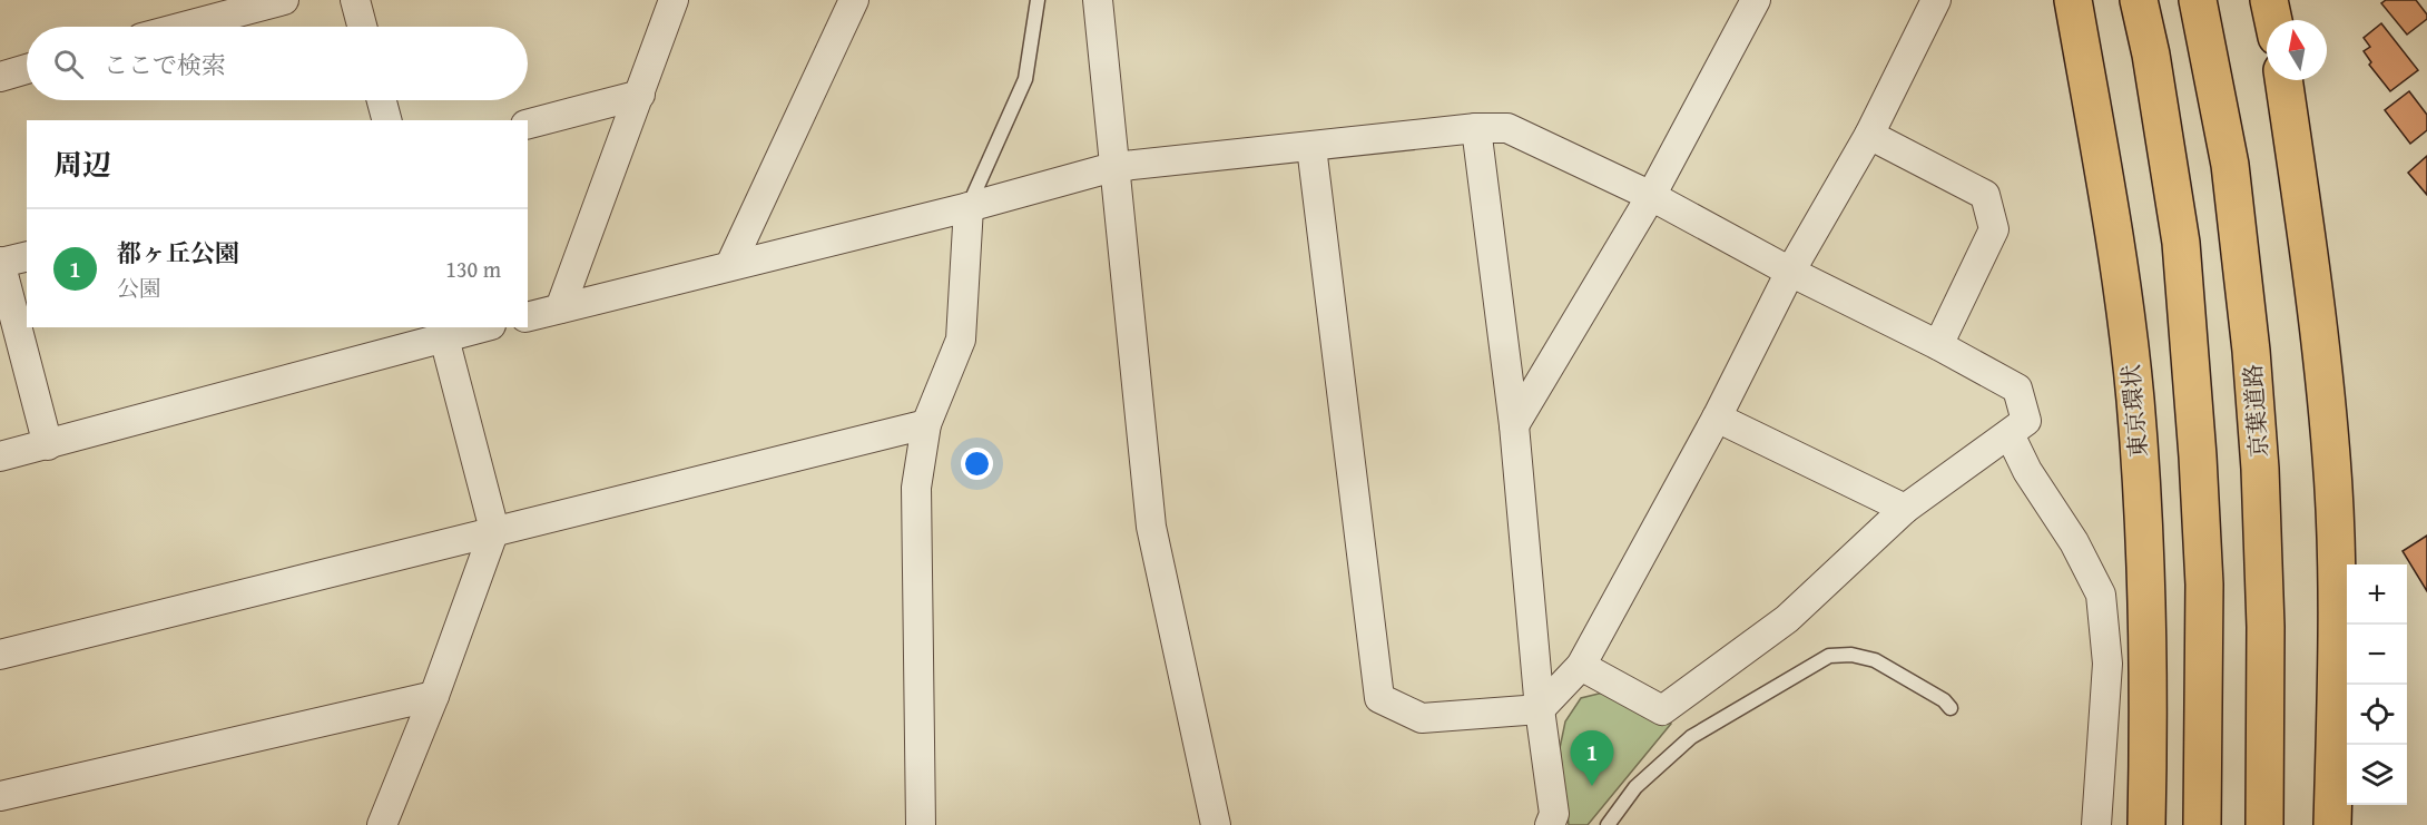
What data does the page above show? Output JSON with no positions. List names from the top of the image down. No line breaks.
{"streets":{"highway":["東京環状","京葉道路"]},"north":"top","page":{"search":"ここで検索","heading":"周辺","list":[{"mark":"1","name":"都ヶ丘公園","note":"公園","value":"130 m"}],"map_buttons":["+","−"],"pins":"1"}}
